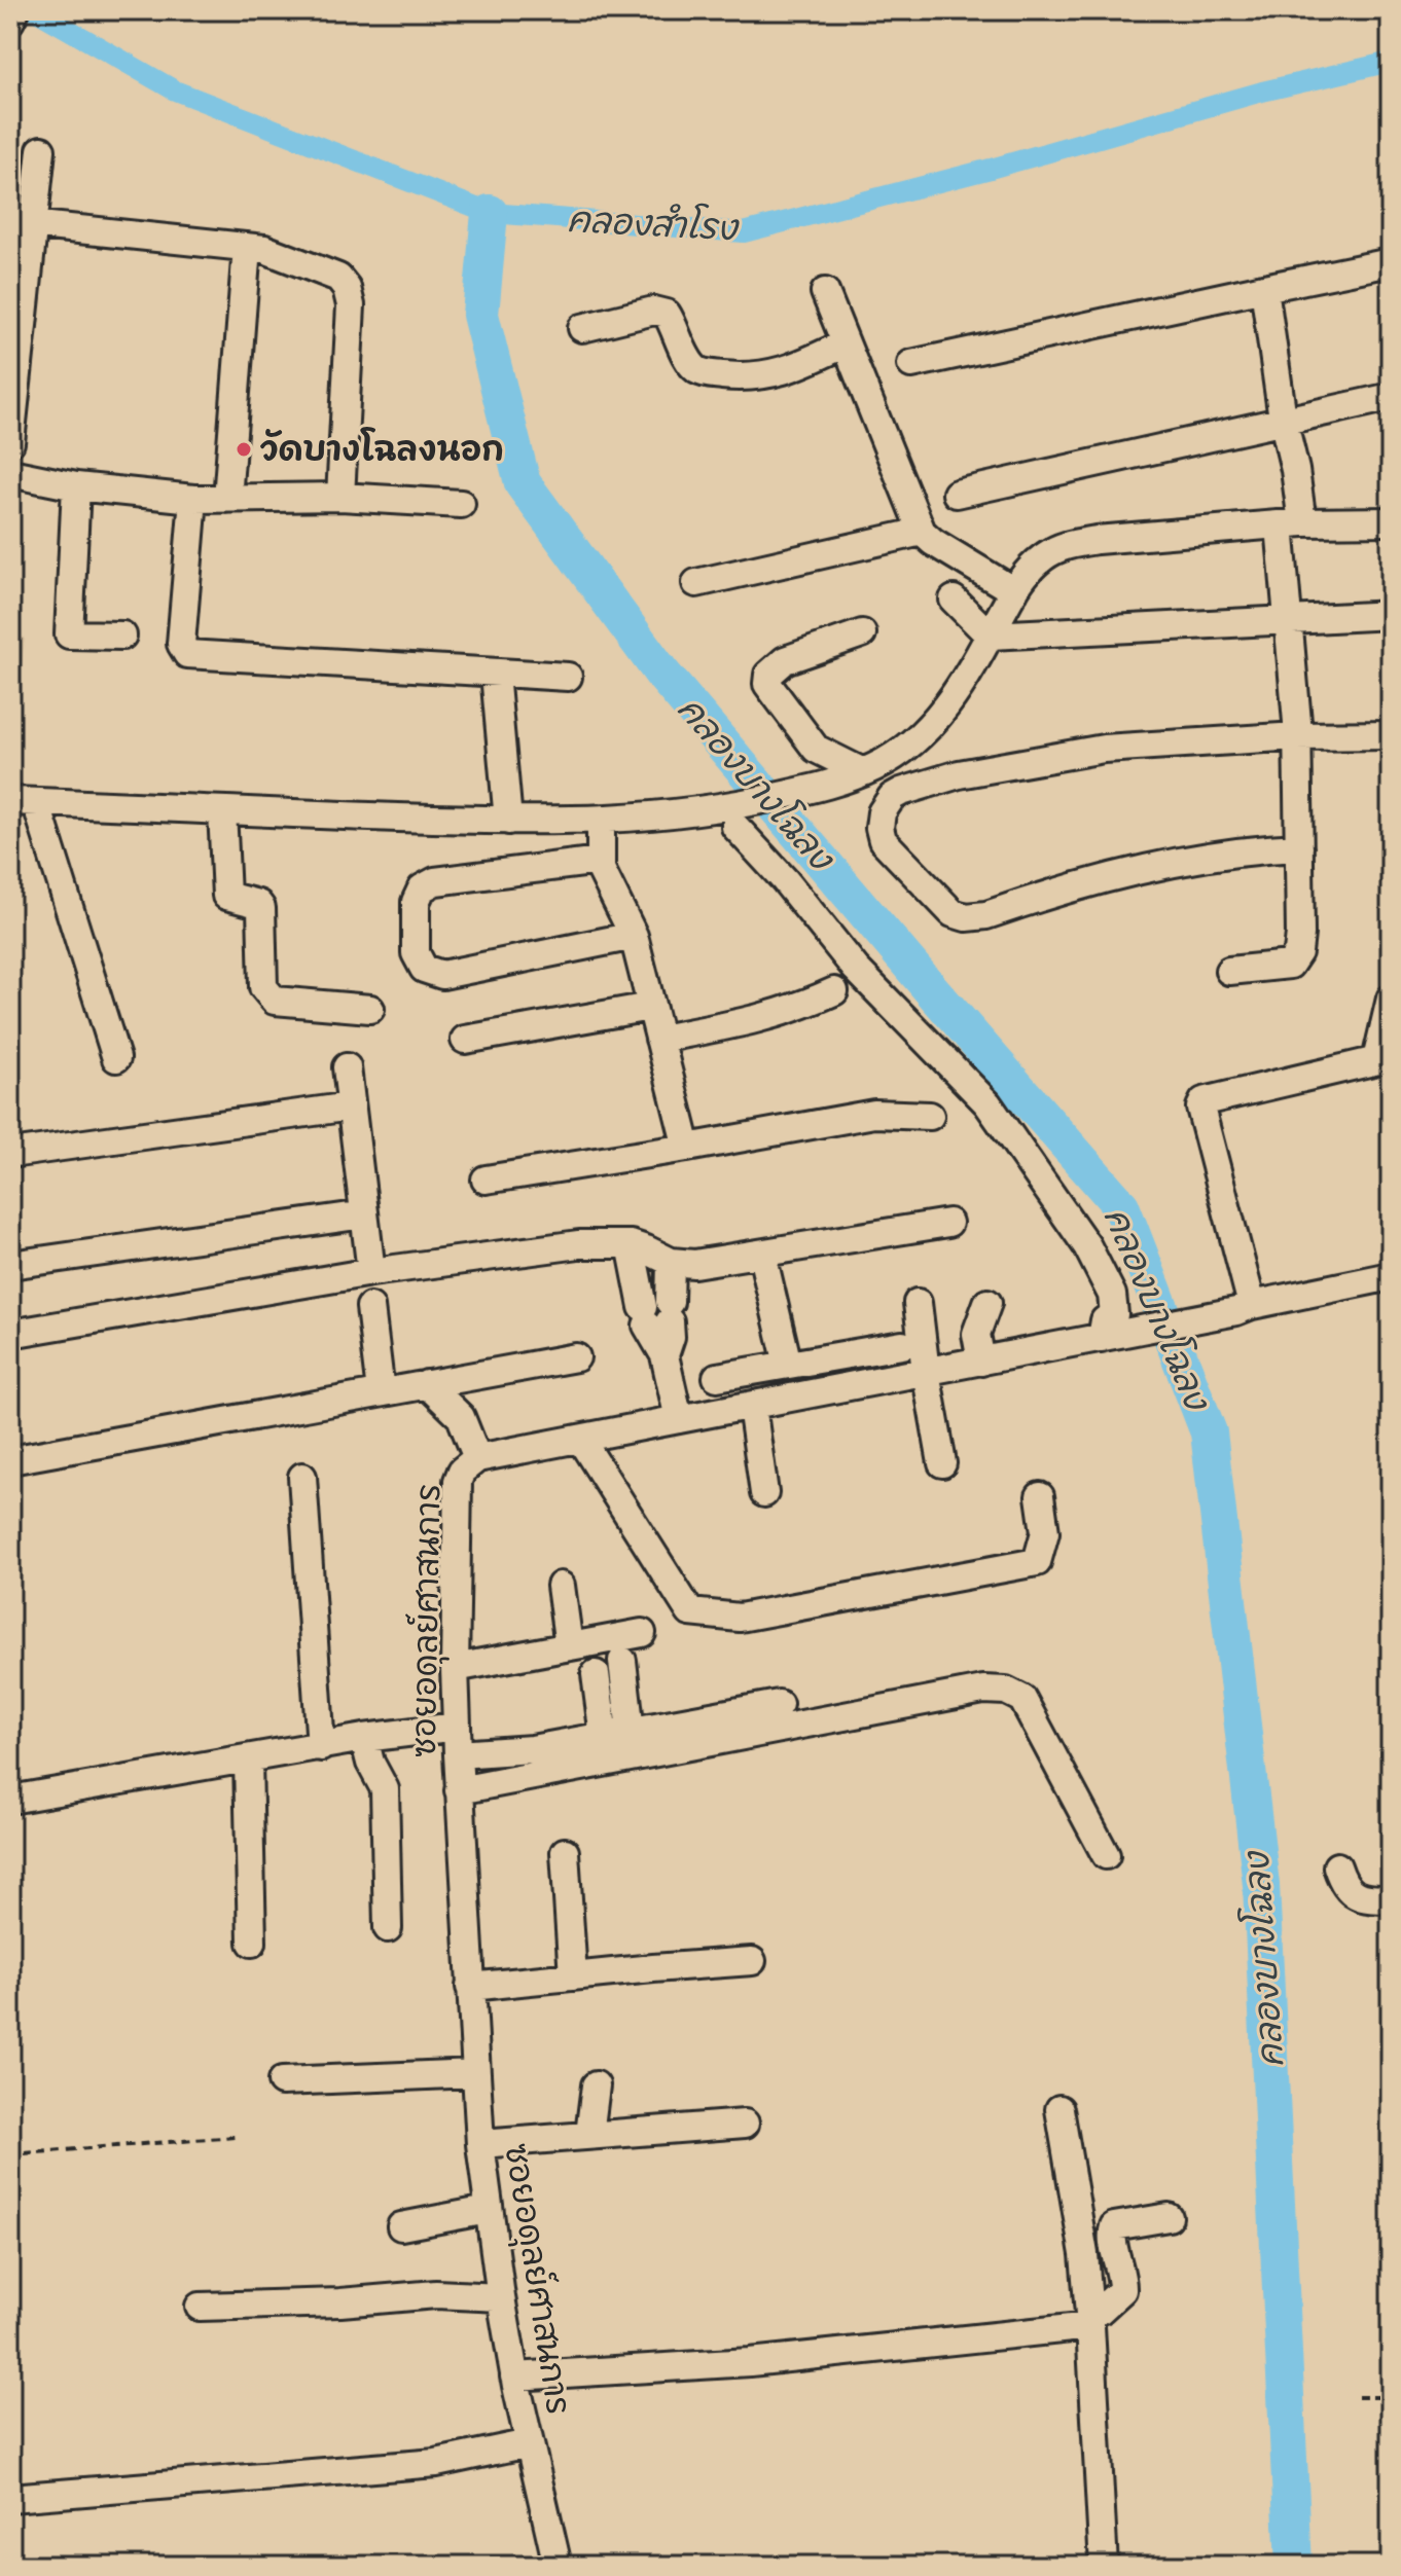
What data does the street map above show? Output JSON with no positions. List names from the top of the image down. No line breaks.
{"streets":{"street":["ซอยอดุลย์ศาสนการ"]},"water":["คลองสำโรง","คลองบางโฉลง"],"places":["วัดบางโฉลงนอก"]}
